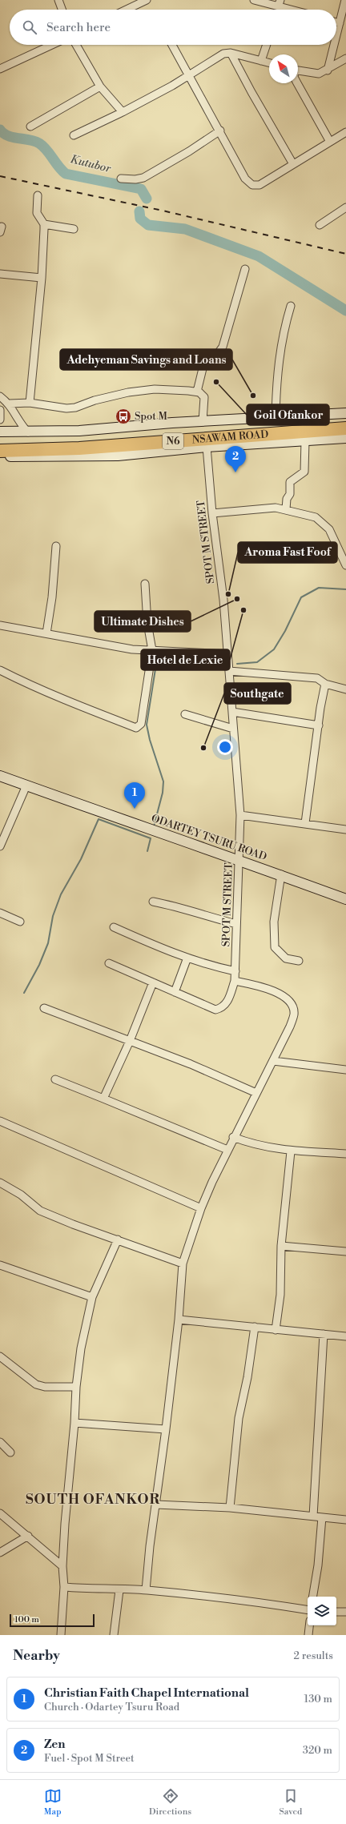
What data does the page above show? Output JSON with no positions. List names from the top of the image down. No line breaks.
{"streets":{"highway":["NSAWAM ROAD","N6"],"main road":["ODARTEY TSURU ROAD"],"street":["SPOT M STREET"]},"crossings":[["SPOT M STREET","ODARTEY TSURU ROAD"]],"districts":["SOUTH OFANKOR"],"water":["Kutubor"],"places":{"other":["Goil Ofankor","Adehyeman Savings and Loans","Aroma Fast Foof","Ultimate Dishes","Hotel de Lexie","Southgate"],"bus stop":["Spot M"]},"scale_bar":"100 m","north":"top left","page":{"search":"Search here","pins":["2","1"],"scale":"100 m","heading":["Nearby","2 results"],"list":[{"mark":"1","name":"Christian Faith Chapel International","note":"Church · Odartey Tsuru Road","value":"130 m"},{"mark":"2","name":"Zen","note":"Fuel · Spot M Street","value":"320 m"}],"nav":["Map","Directions","Saved"]}}
